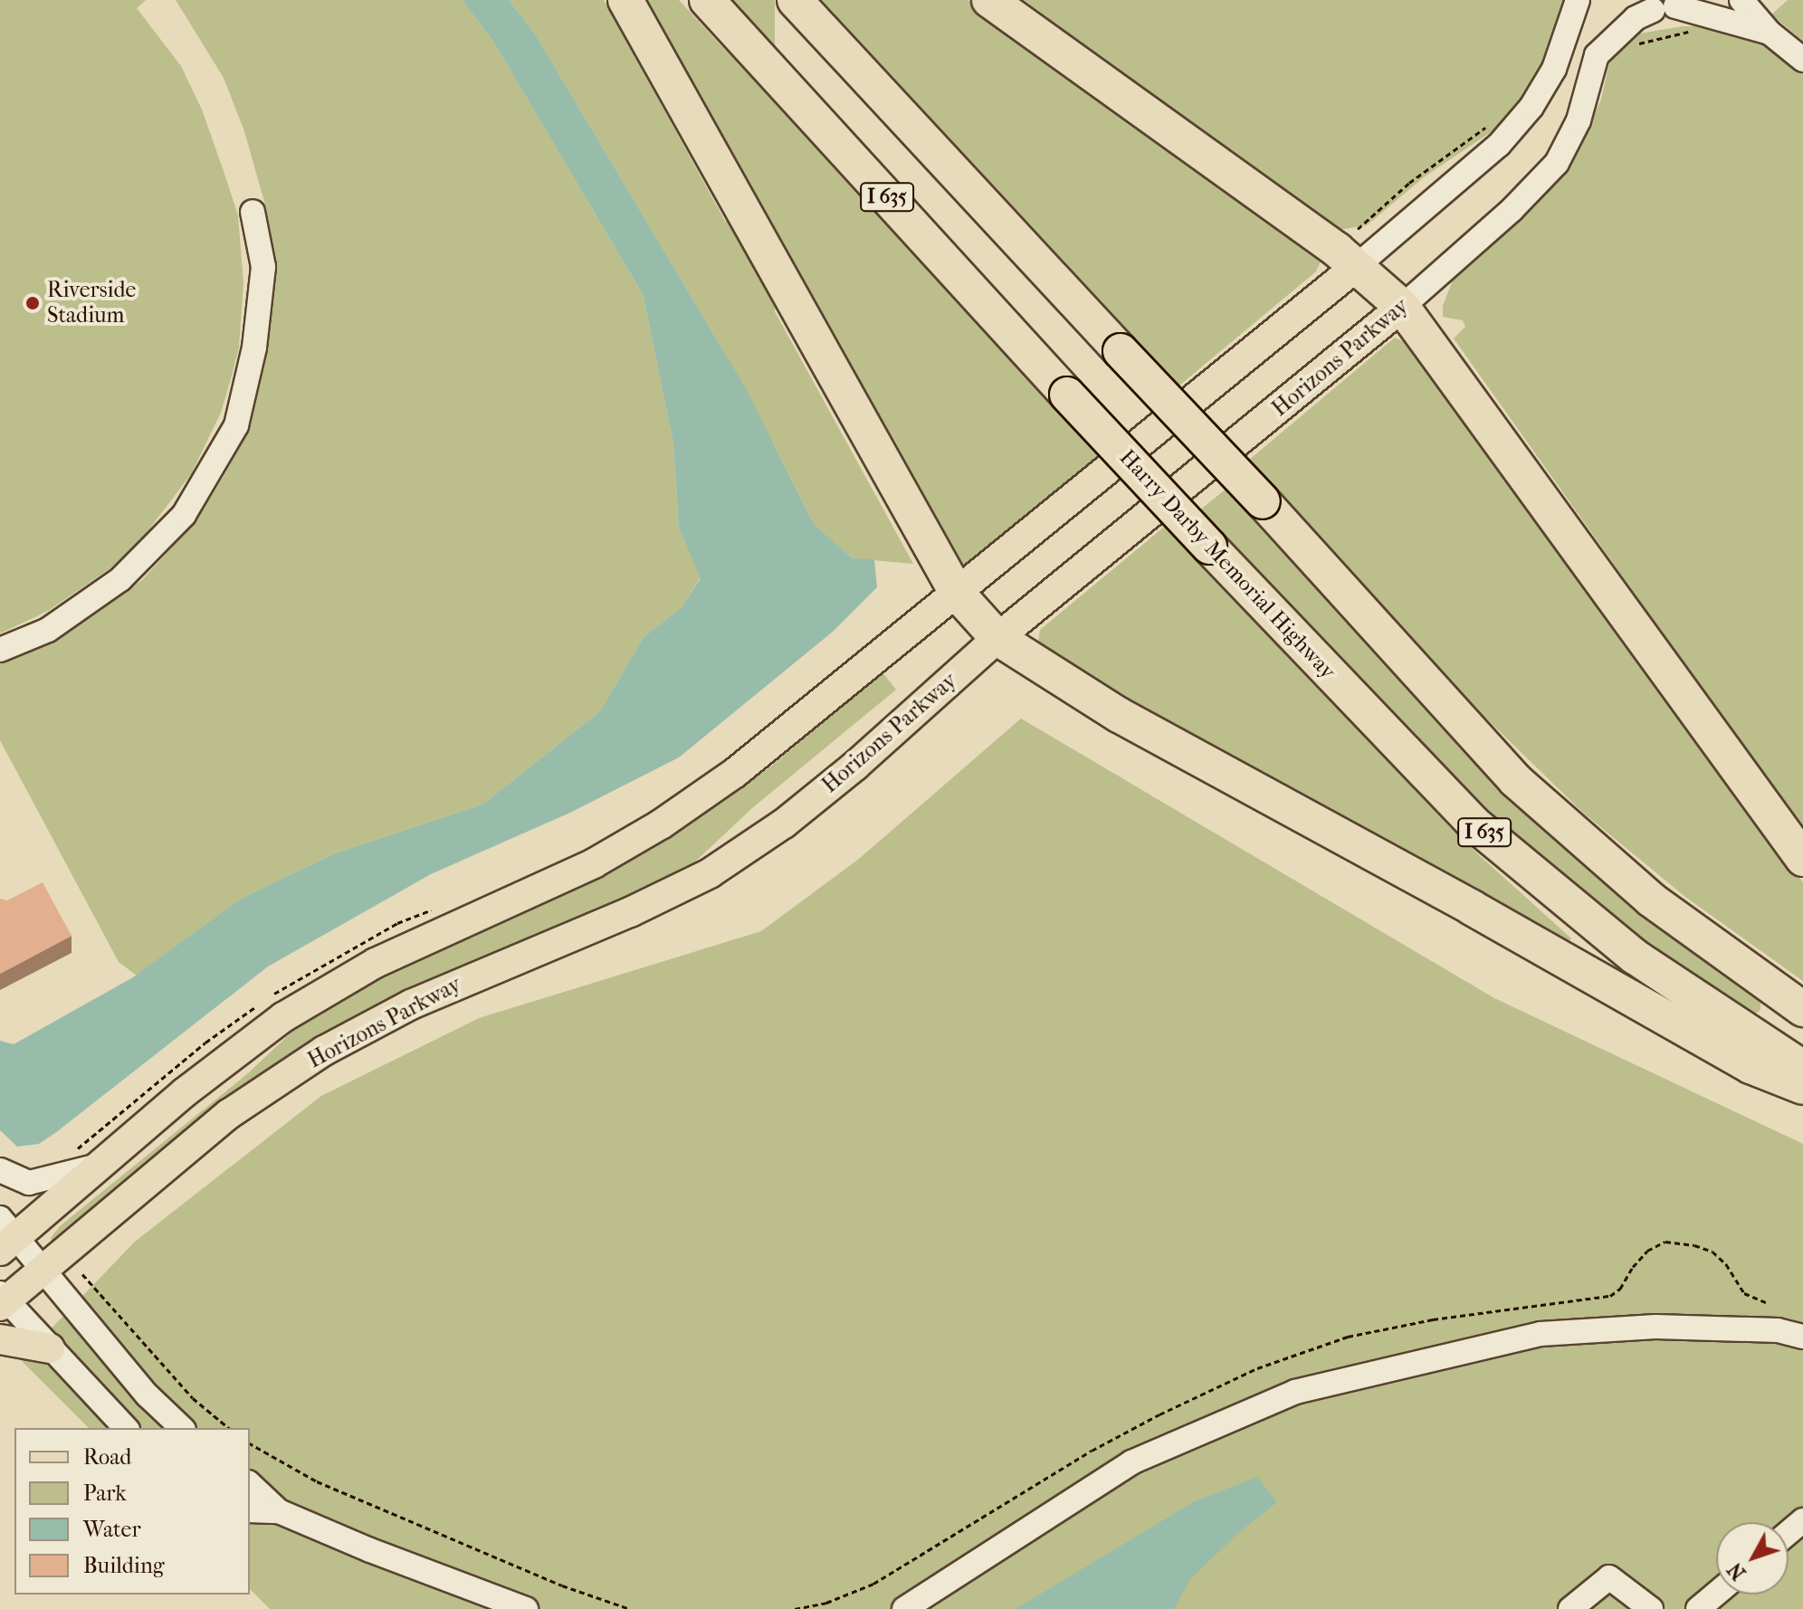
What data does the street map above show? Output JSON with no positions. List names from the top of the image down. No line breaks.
{"streets":{"highway":["I 635","Harry Darby Memorial Highway"],"main road":["Horizons Parkway"]},"places":["Riverside Stadium"],"legend":["Road","Park","Water","Building"],"north":"bottom left"}
